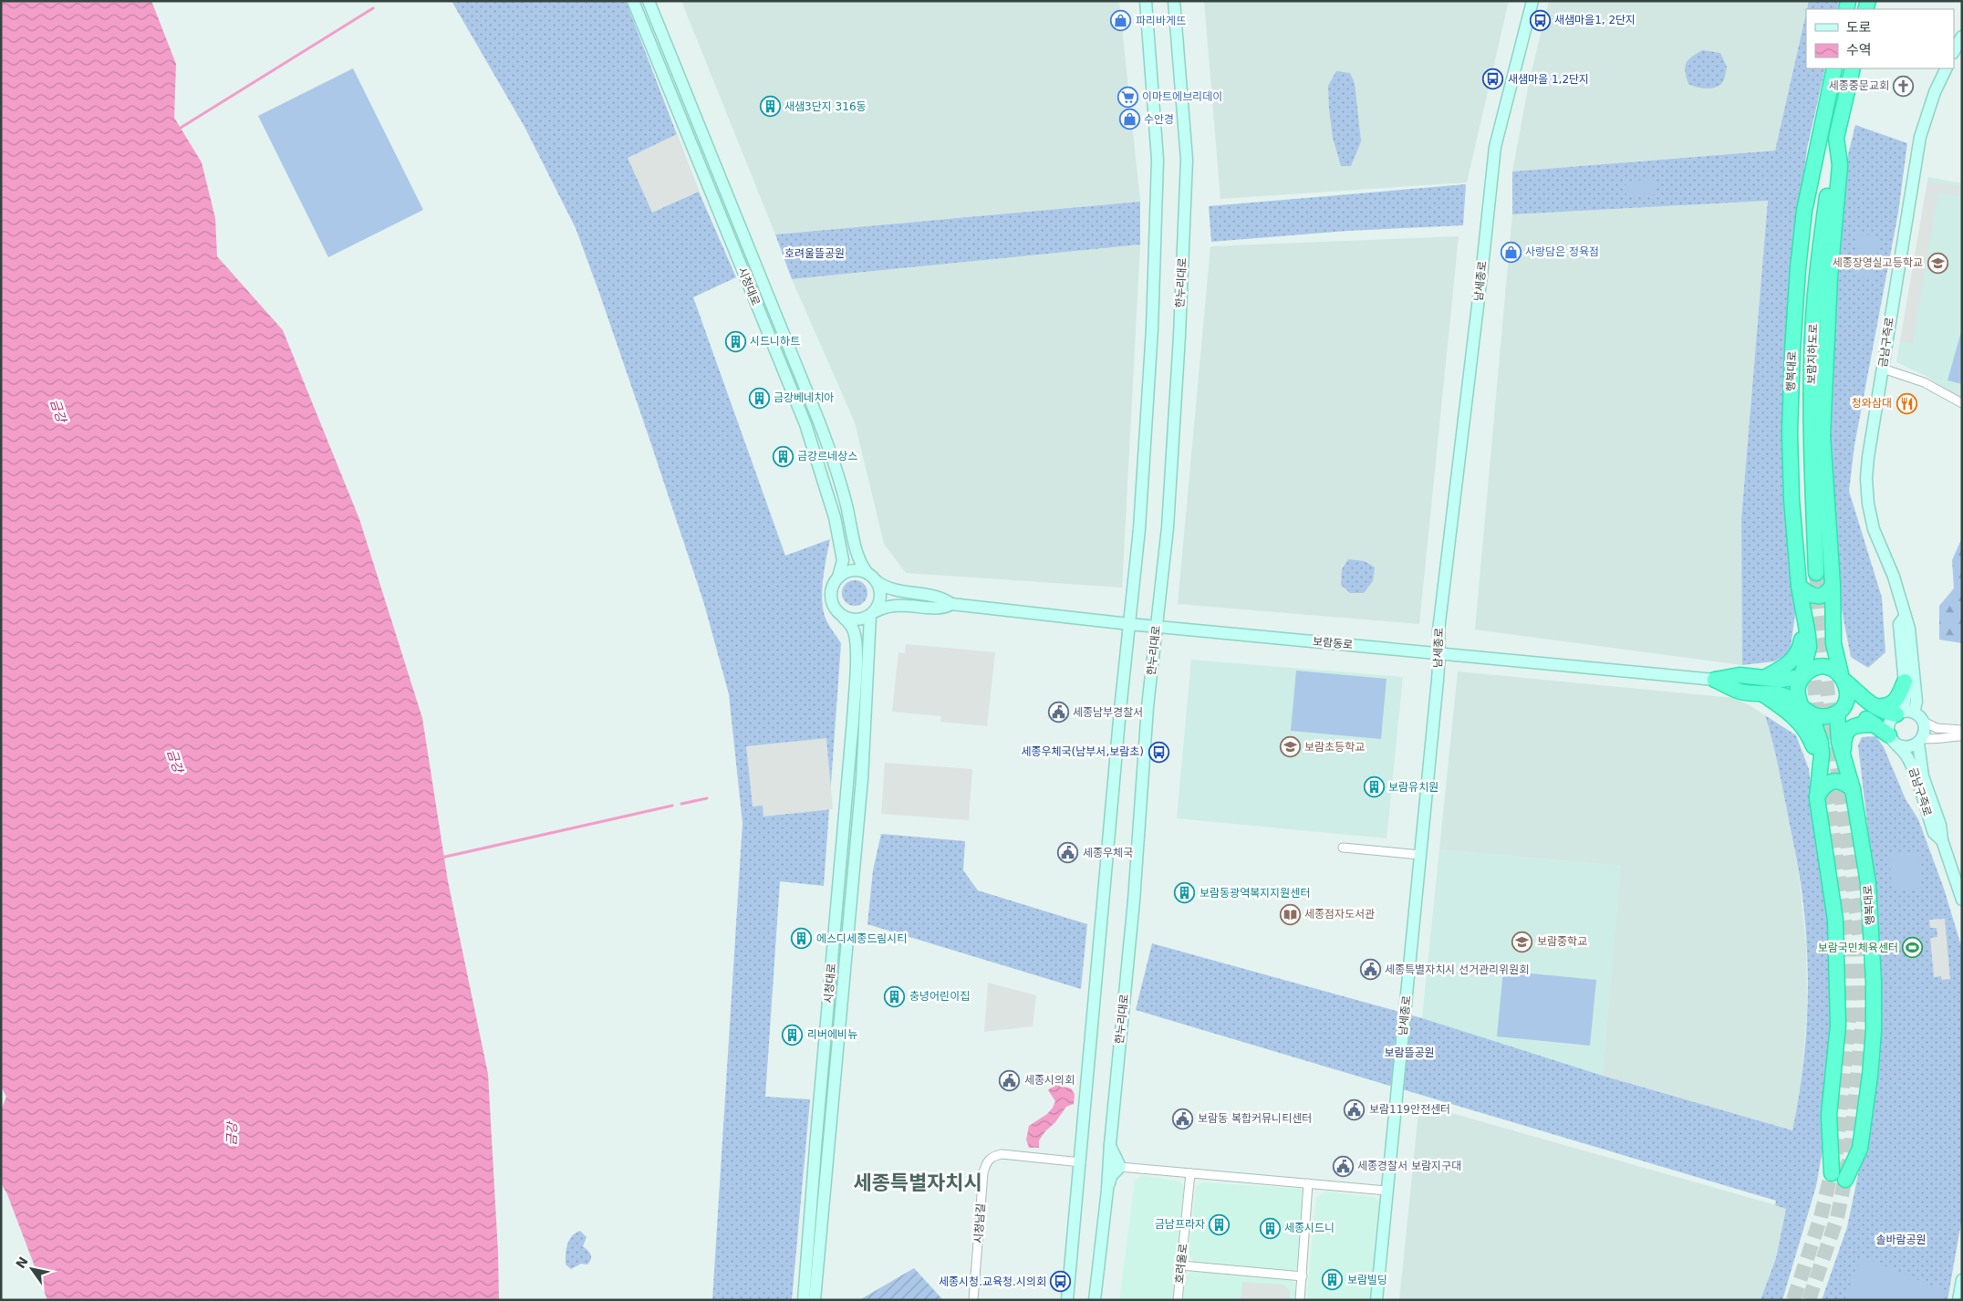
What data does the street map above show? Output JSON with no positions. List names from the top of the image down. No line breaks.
{"streets":{"highway":["보람지하도로","행복대로"],"street":["남세종로","한누리대로","시청대로","금남구즉로","보람동로","시청남길","호려울로"]},"crossings":[["남세종로","보람동로"],["한누리대로","보람동로"],["보람지하도로","행복대로"]],"districts":["세종특별자치시"],"water":["금강"],"parks":["호려울뜰공원","보람뜰공원","솔바람공원"],"places":{"bus stop":["새샘마을1, 2단지","새샘마을 1,2단지","세종우체국(남부서,보람초)","세종시청.교육청.시의회"],"shop":["파리바게뜨","수안경","사랑담은 정육점"],"church":["세종중문교회"],"supermarket":["이마트에브리데이"],"building":["새샘3단지 316동","시드니하트","금강베네치아","금강르네상스","보람유치원","보람동광역복지지원센터","에스디세종드림시티","충녕어린이집","리버에비뉴","금남프라자","세종시드니","보람빌딩"],"school or university":["세종장영실고등학교","보람초등학교","보람중학교"],"restaurant":["청와삼대"],"public building":["세종남부경찰서","세종우체국","세종특별자치시 선거관리위원회","세종시의회","보람119안전센터","보람동 복합커뮤니티센터","세종경찰서 보람지구대"],"library":["세종점자도서관"],"sports":["보람국민체육센터"]},"legend":["도로","수역"],"north":"top left"}
